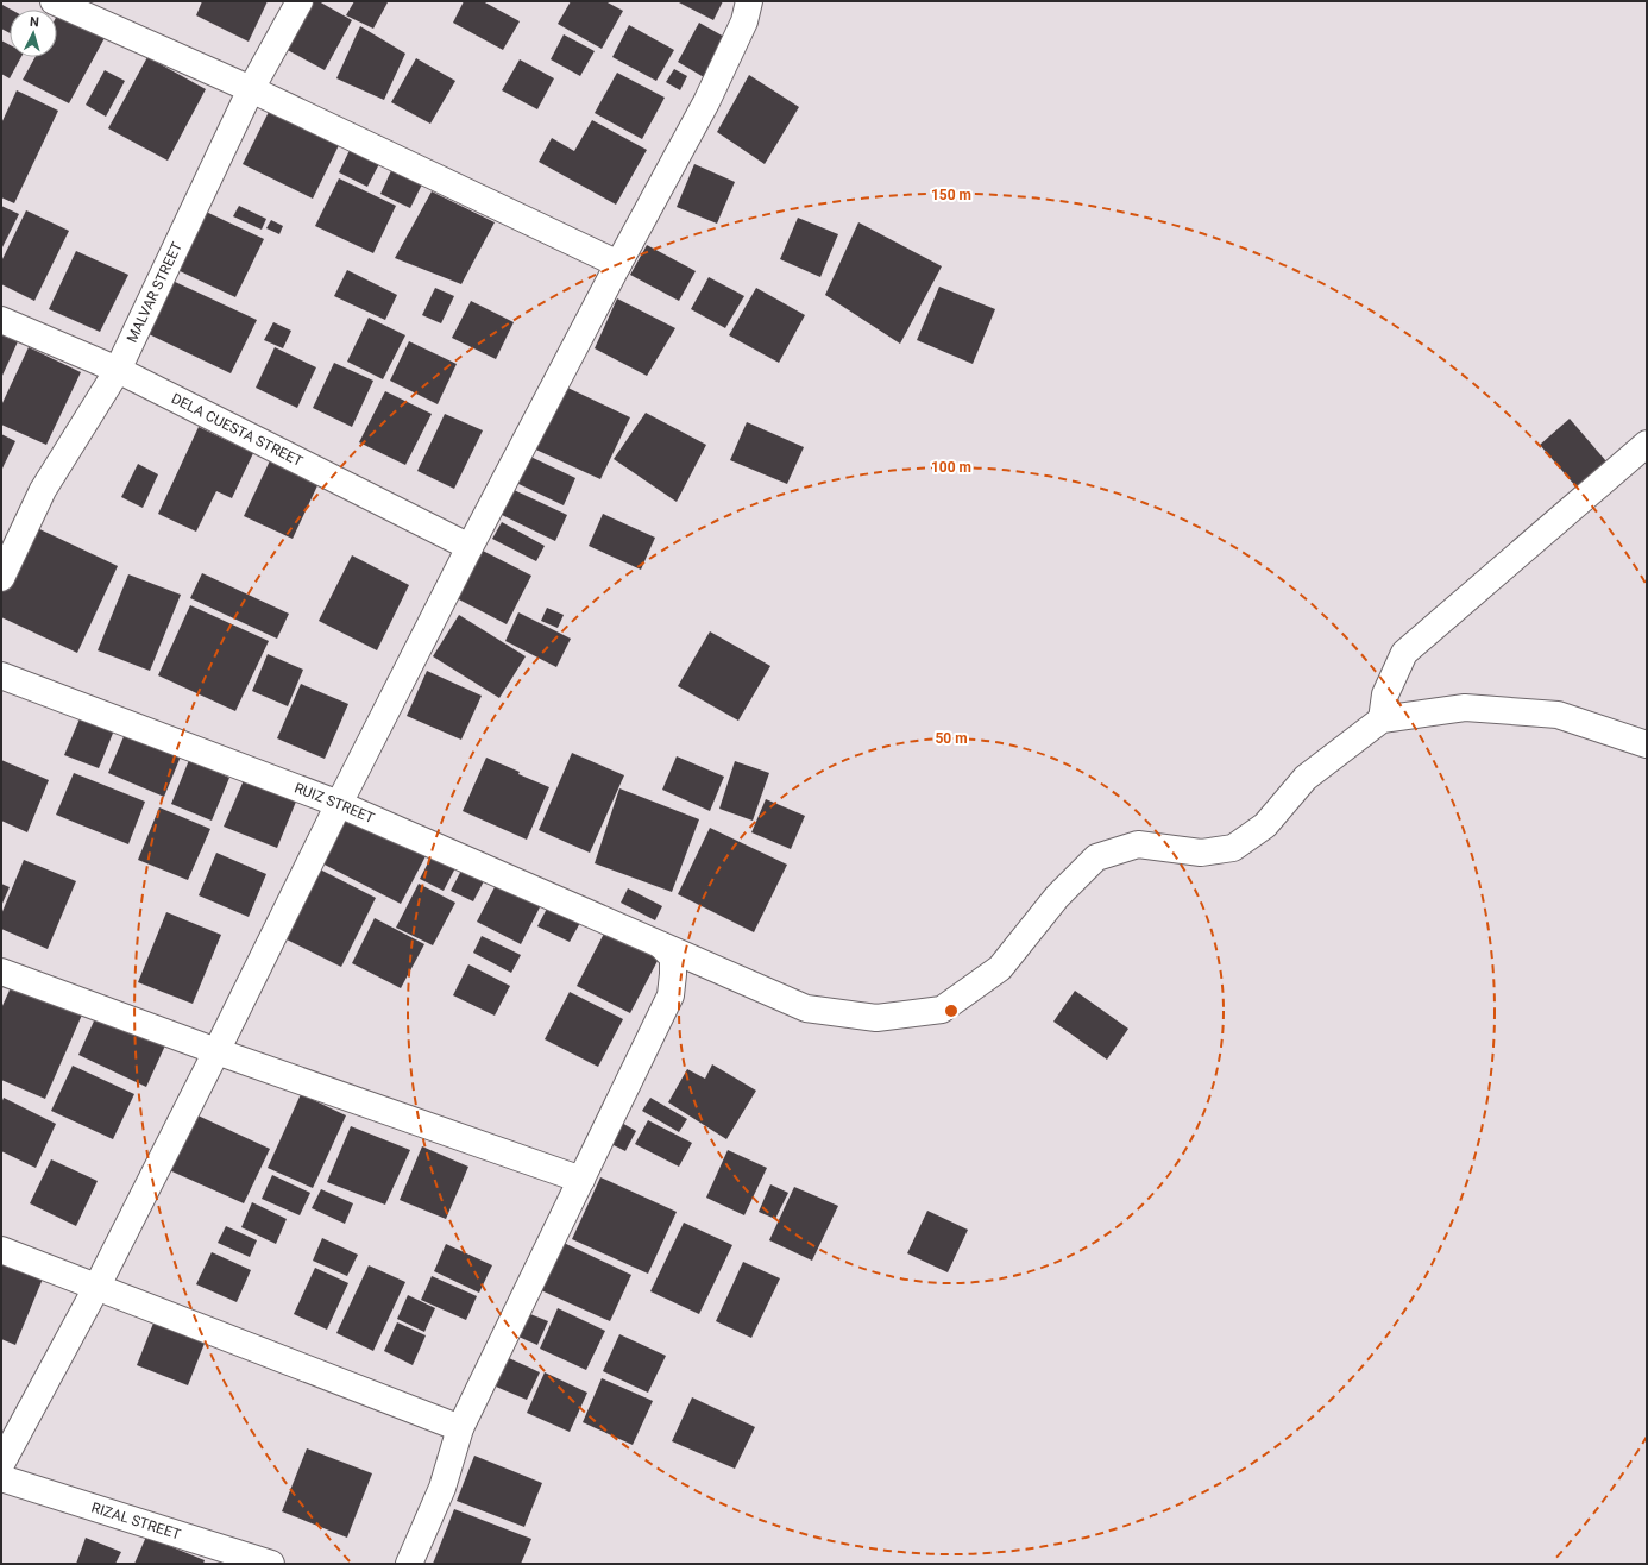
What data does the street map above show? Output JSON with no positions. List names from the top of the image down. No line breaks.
{"streets":{"street":["MALVAR STREET","DELA CUESTA STREET","RUIZ STREET","RIZAL STREET"]},"crossings":[["MALVAR STREET","DELA CUESTA STREET"]],"north":"top","rings":["150 m","100 m","50 m"]}
